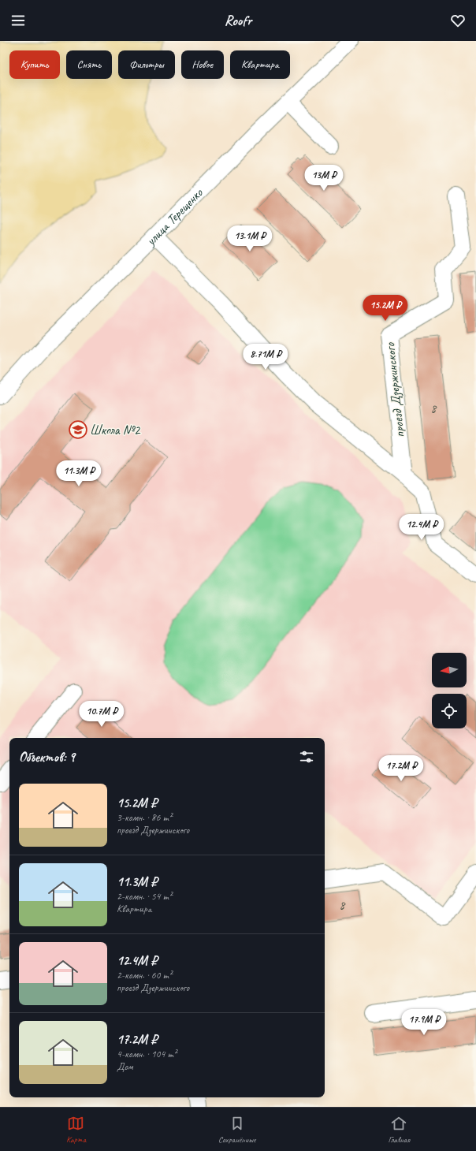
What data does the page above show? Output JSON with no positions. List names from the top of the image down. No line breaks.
{"streets":{"street":["улица Терещенко","проезд Дзержинского"]},"places":{"school or university":["Школа №2"]},"house_numbers":["8","8"],"north":"left","page":{"header":"Roofr","chip":["Купить","Снять","Фильтры","Новое","Квартира"],"price":["13M ₽","13.1M ₽","15.2M ₽","8.71M ₽","11.3M ₽","12.4M ₽","10.7M ₽","17.2M ₽","17.9M ₽"],"heading":"Объектов: 9","list":[{"name":"15.2M ₽","note":"3-комн. · 86 m² · проезд Дзержинского"},{"name":"11.3M ₽","note":"2-комн. · 54 m² · Квартира"},{"name":"12.4M ₽","note":"2-комн. · 60 m² · проезд Дзержинского"},{"name":"17.2M ₽","note":"4-комн. · 104 m² · Дом"}],"tabs":["Карта","Сохранённые","Главная"]}}
